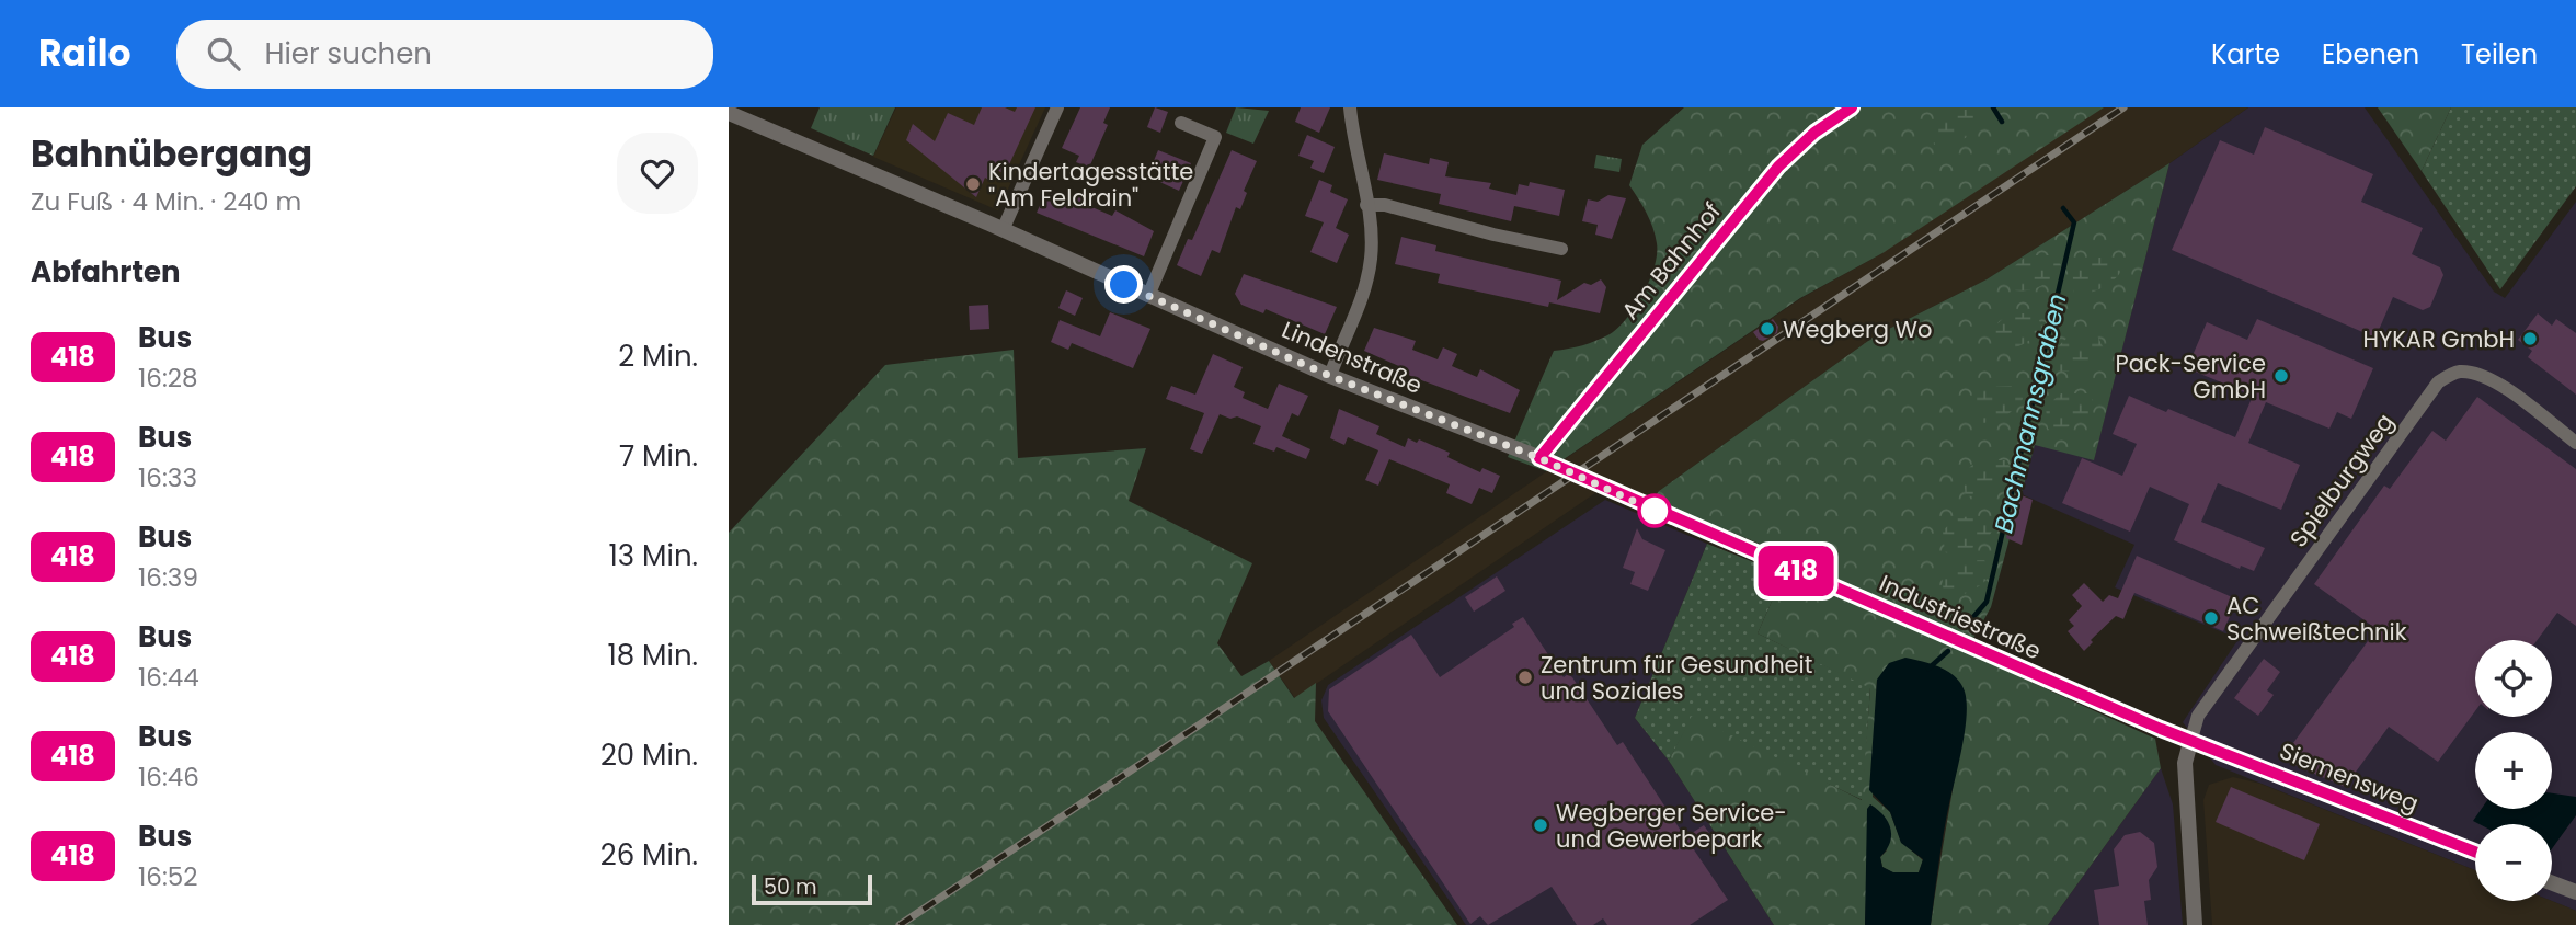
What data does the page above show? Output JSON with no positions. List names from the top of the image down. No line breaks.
{"streets":{"street":["Am Bahnhof","Lindenstraße","Spielburgweg","Industriestraße","Siemensweg"]},"crossings":[["Am Bahnhof","Lindenstraße"],["Am Bahnhof","Industriestraße"],["Lindenstraße","Industriestraße"],["Spielburgweg","Industriestraße"],["Spielburgweg","Siemensweg"],["Industriestraße","Siemensweg"]],"water":["Bachmannsgraben"],"places":["Kindertagesstätte \"Am Feldrain\"","Wegberg Wo","HYKAR GmbH","Pack-Service GmbH","AC Schweißtechnik","Zentrum für Gesundheit und Soziales","Wegberger Service- und Gewerbepark"],"lines":["bus line 418"],"scale_bar":"50 m","page":{"header":"Railo","search":"Hier suchen","nav":["Karte","Ebenen","Teilen"],"heading":[["Bahnübergang","Zu Fuß · 4 Min. · 240 m"],"Abfahrten"],"on_map":"418","list":[{"mark":"418","name":"Bus","note":"16:28","value":"2 Min."},{"mark":"418","name":"Bus","note":"16:33","value":"7 Min."},{"mark":"418","name":"Bus","note":"16:39","value":"13 Min."},{"mark":"418","name":"Bus","note":"16:44","value":"18 Min."},{"mark":"418","name":"Bus","note":"16:46","value":"20 Min."},{"mark":"418","name":"Bus","note":"16:52","value":"26 Min."}],"map_buttons":["+","−"],"scale":"50 m"}}
